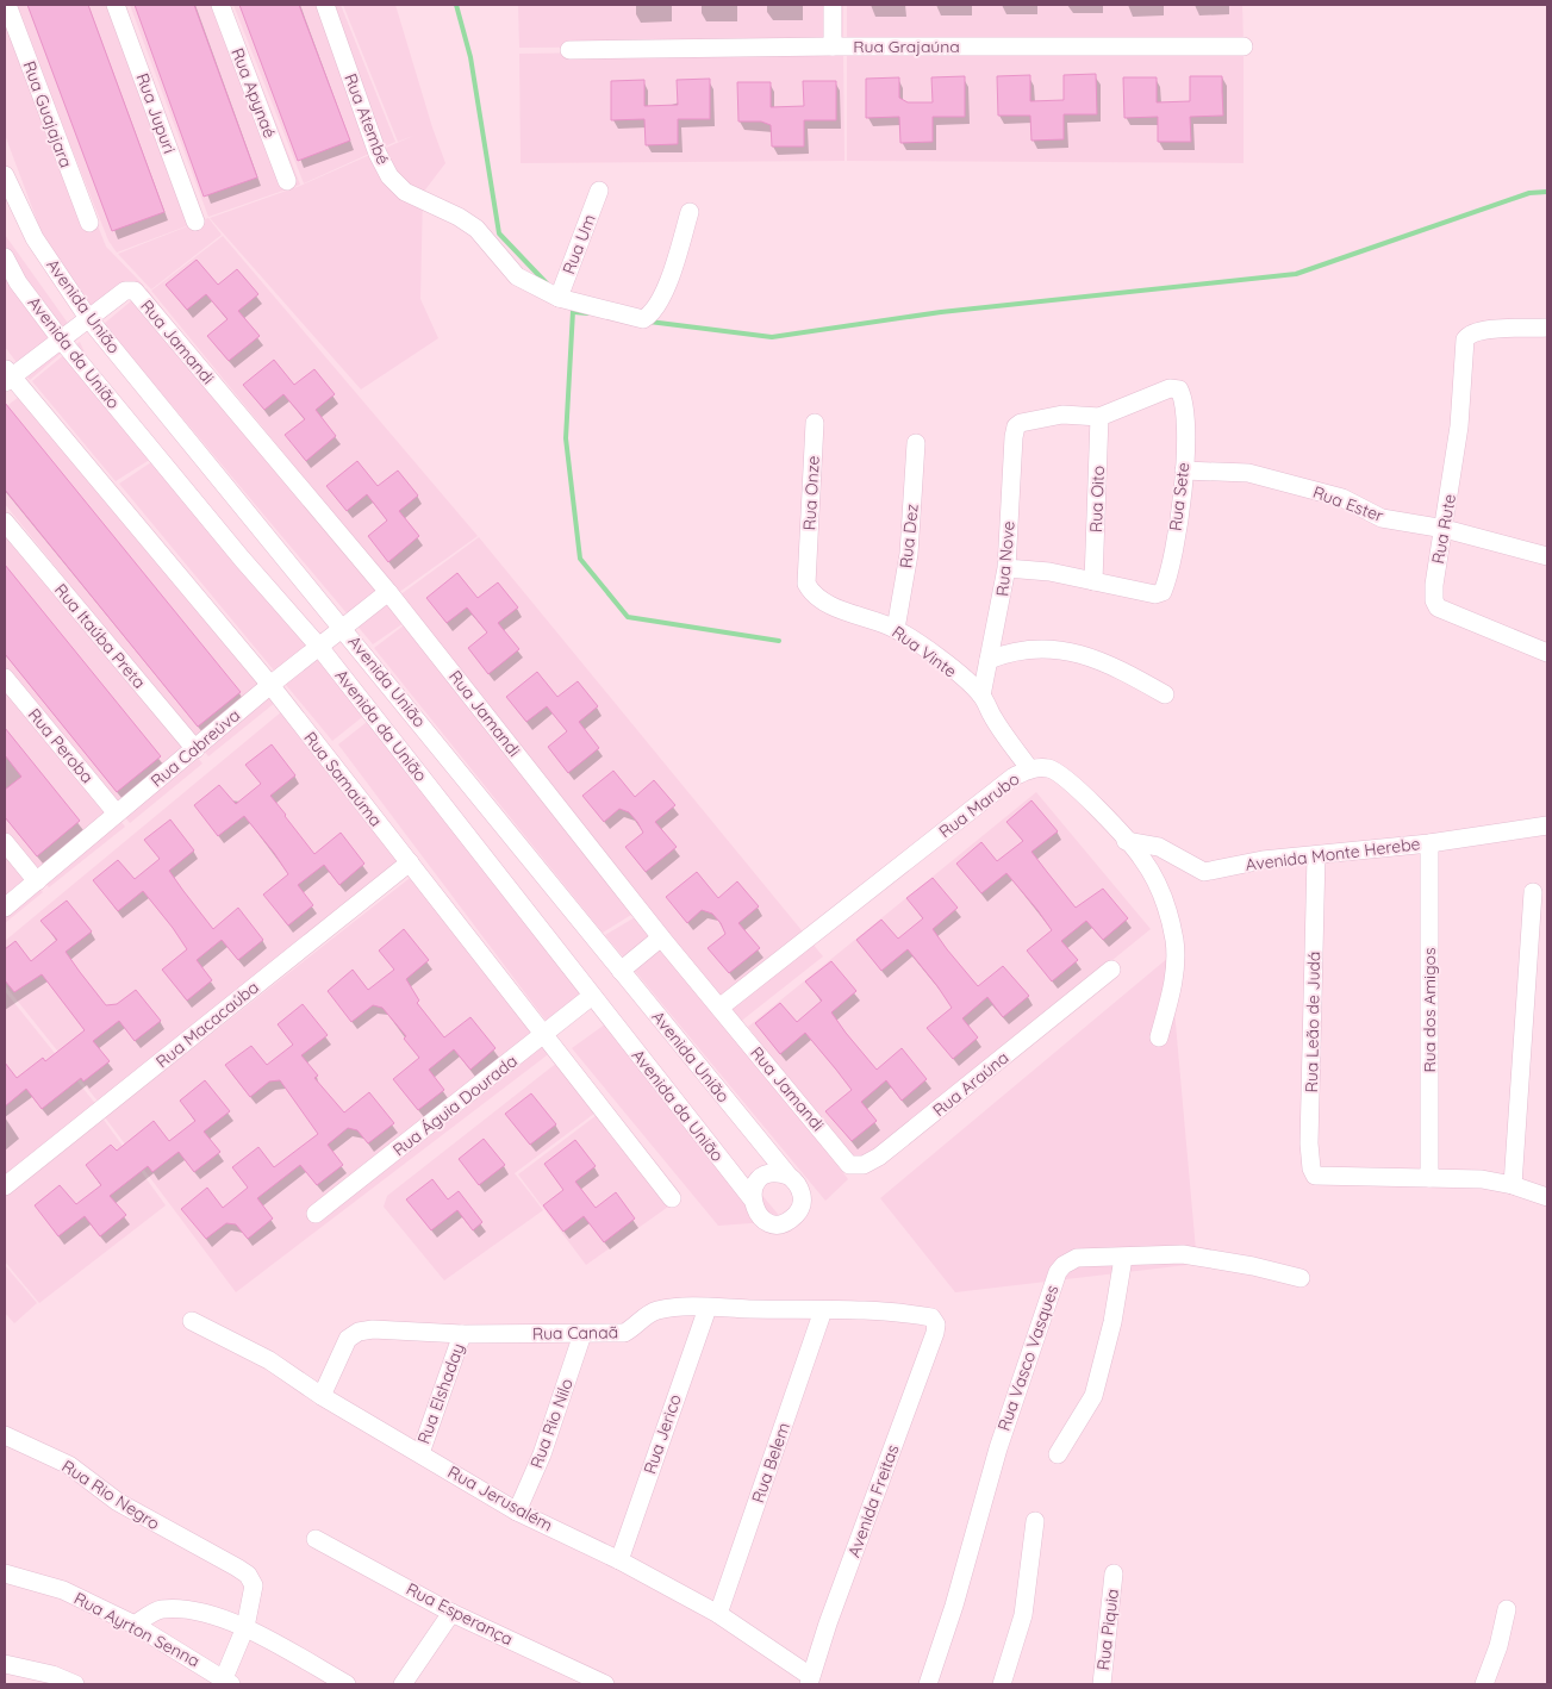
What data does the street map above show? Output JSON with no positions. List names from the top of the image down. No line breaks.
{"streets":{"street":["Rua Grajaúna","Rua Apynaé","Rua Jupuri","Rua Guajajara","Rua Atembé","Rua Um","Avenida União","Rua Jamandi","Avenida da União","Rua Onze","Rua Sete","Rua Oito","Rua Ester","Rua Rute","Rua Dez","Rua Nove","Rua Itaúba Preta","Rua Vinte","Rua Peroba","Rua Cabreúva","Rua Samaúma","Rua Marubo","Avenida Monte Herebe","Rua dos Amigos","Rua Leão de Judá","Rua Macacaúba","Rua Araúna","Rua Águia Dourada","Rua Canaã","Rua Vasco Vasques","Rua Elshaday","Rua Rio Nilo","Rua Jerico","Rua Belem","Rua Rio Negro","Rua Jerusalém","Avenida Freitas","Rua Esperança","Rua Ayrton Senna","Rua Piquia"]},"crossings":[["Rua Atembé","Rua Um"],["Avenida União","Rua Jamandi"],["Avenida União","Avenida da União"],["Avenida União","Rua Cabreúva"],["Rua Jamandi","Rua Cabreúva"],["Rua Jamandi","Rua Marubo"],["Rua Jamandi","Rua Araúna"],["Avenida da União","Rua Cabreúva"],["Avenida da União","Rua Águia Dourada"],["Rua Onze","Rua Vinte"],["Rua Sete","Rua Oito"],["Rua Sete","Rua Ester"],["Rua Sete","Rua Nove"],["Rua Oito","Rua Nove"],["Rua Ester","Rua Rute"],["Rua Dez","Rua Vinte"],["Rua Nove","Rua Vinte"],["Rua Itaúba Preta","Rua Cabreúva"],["Rua Vinte","Rua Marubo"],["Rua Peroba","Rua Cabreúva"],["Rua Cabreúva","Rua Samaúma"],["Rua Samaúma","Rua Macacaúba"],["Rua Samaúma","Rua Águia Dourada"],["Rua Marubo","Avenida Monte Herebe"],["Avenida Monte Herebe","Rua dos Amigos"],["Avenida Monte Herebe","Rua Leão de Judá"],["Rua dos Amigos","Rua Leão de Judá"],["Rua Canaã","Rua Elshaday"],["Rua Canaã","Rua Rio Nilo"],["Rua Canaã","Rua Jerico"],["Rua Canaã","Rua Belem"],["Rua Canaã","Rua Jerusalém"],["Rua Canaã","Avenida Freitas"],["Rua Elshaday","Rua Jerusalém"],["Rua Rio Nilo","Rua Jerusalém"],["Rua Jerico","Rua Jerusalém"],["Rua Belem","Rua Jerusalém"],["Rua Jerusalém","Avenida Freitas"]]}
